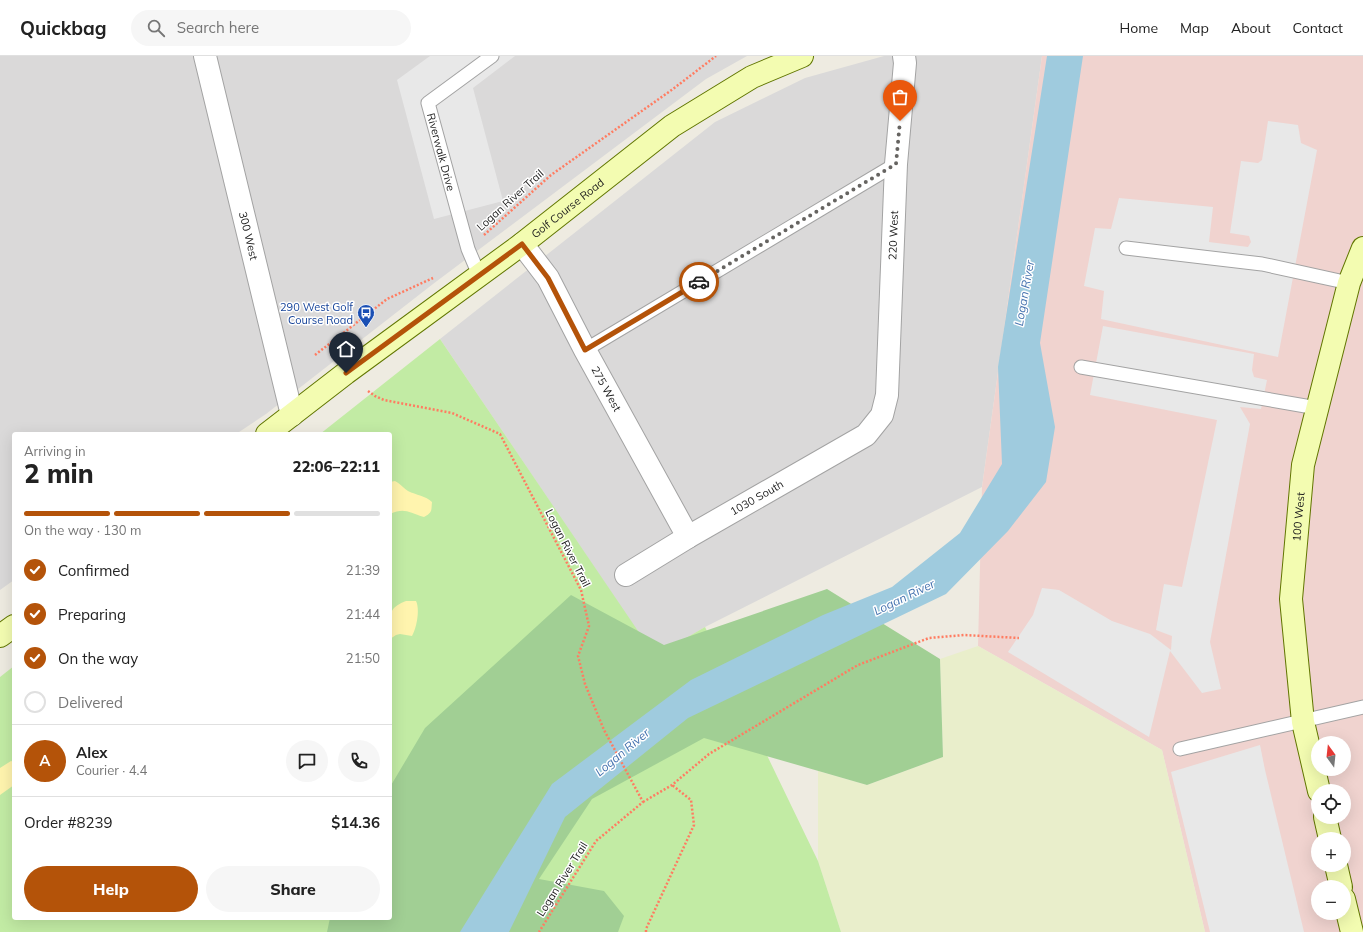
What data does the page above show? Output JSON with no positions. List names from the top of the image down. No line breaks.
{"streets":{"street":["Golf Course Road","300 West","220 West","275 West","1030 South","100 West"],"lane":["Riverwalk Drive"],"path":["Logan River Trail"]},"crossings":[["Riverwalk Drive","Logan River Trail"],["Riverwalk Drive","Golf Course Road"],["Golf Course Road","300 West"],["Golf Course Road","275 West"],["220 West","1030 South"],["275 West","1030 South"]],"water":["Logan River"],"places":{"bus stop":["290 West Golf Course Road"]},"north":"top","page":{"header":"Quickbag","search":"Search here","nav":["Home","Map","About","Contact"],"heading":["2 min","Arriving in","22:06–22:11"],"panel":["Alex","Courier · 4.4","Order #8239","$14.36"],"bar":"On the way · 130 m","list":[["Confirmed","21:39"],["Preparing","21:44"],["On the way","21:50"],"Delivered"],"map_buttons":["+","−"],"round":"A","buttons":["Help","Share"]}}
